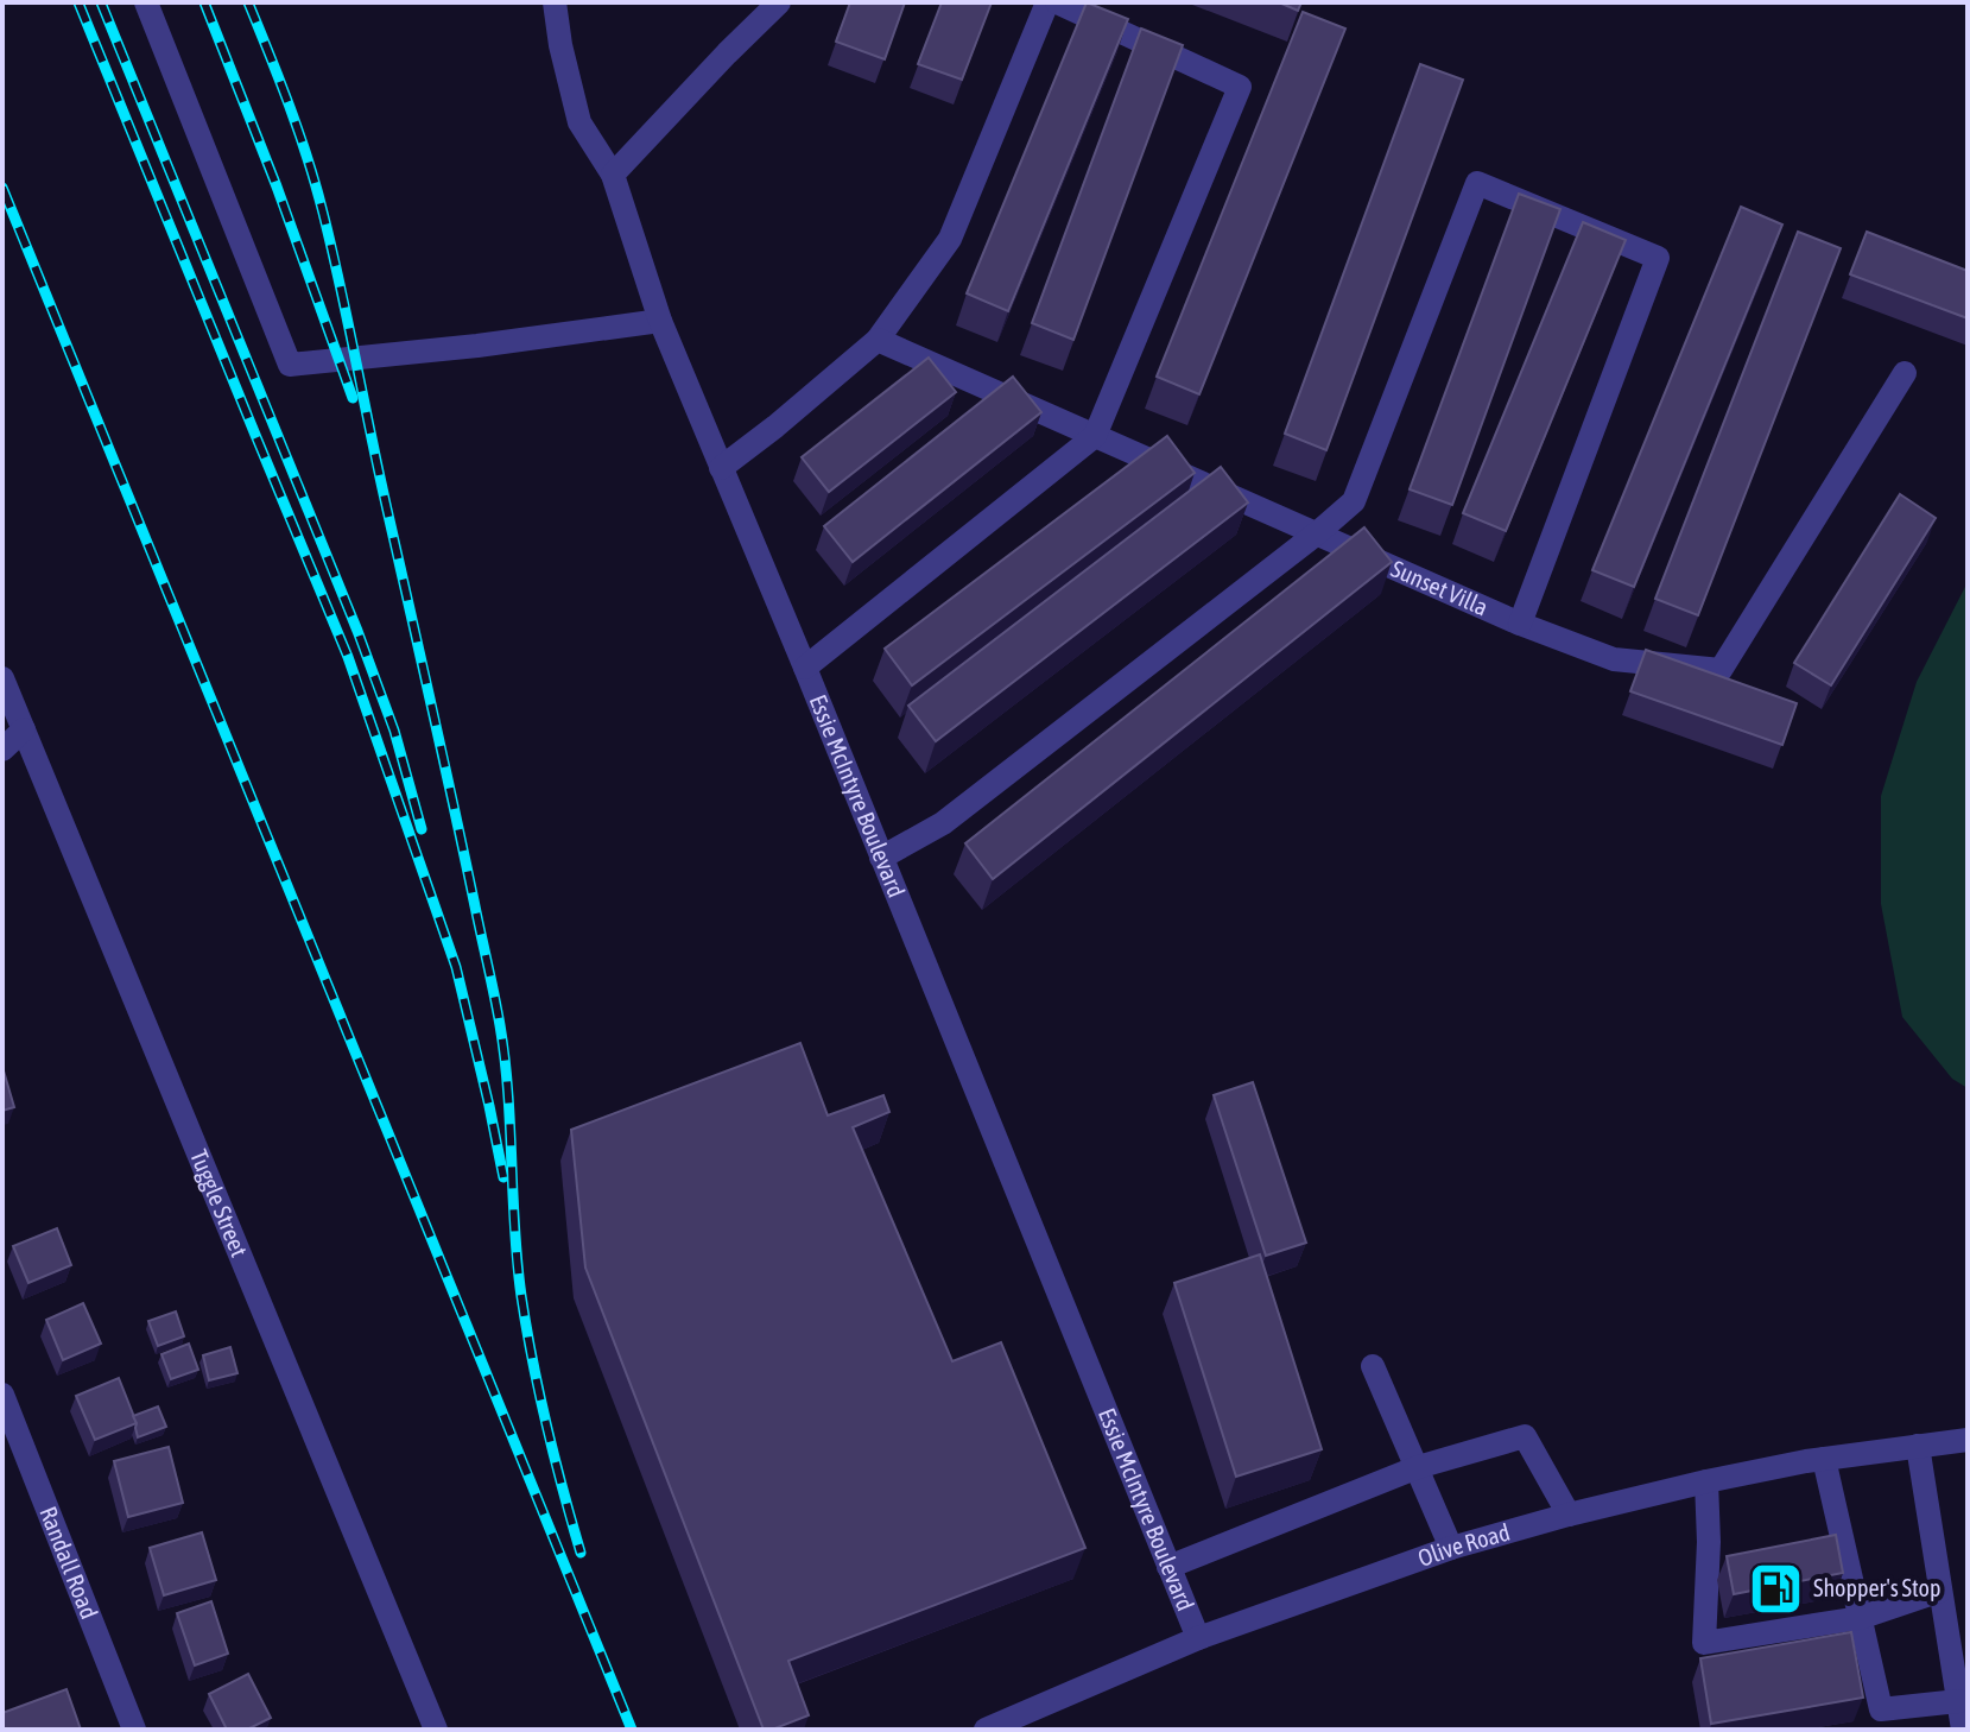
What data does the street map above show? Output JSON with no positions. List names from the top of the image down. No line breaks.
{"streets":{"street":["Sunset Villa","Essie McIntyre Boulevard","Tuggle Street","Olive Road","Randall Road"]},"crossings":[["Essie McIntyre Boulevard","Olive Road"]],"places":{"fuel station":["Shopper's Stop"]}}
